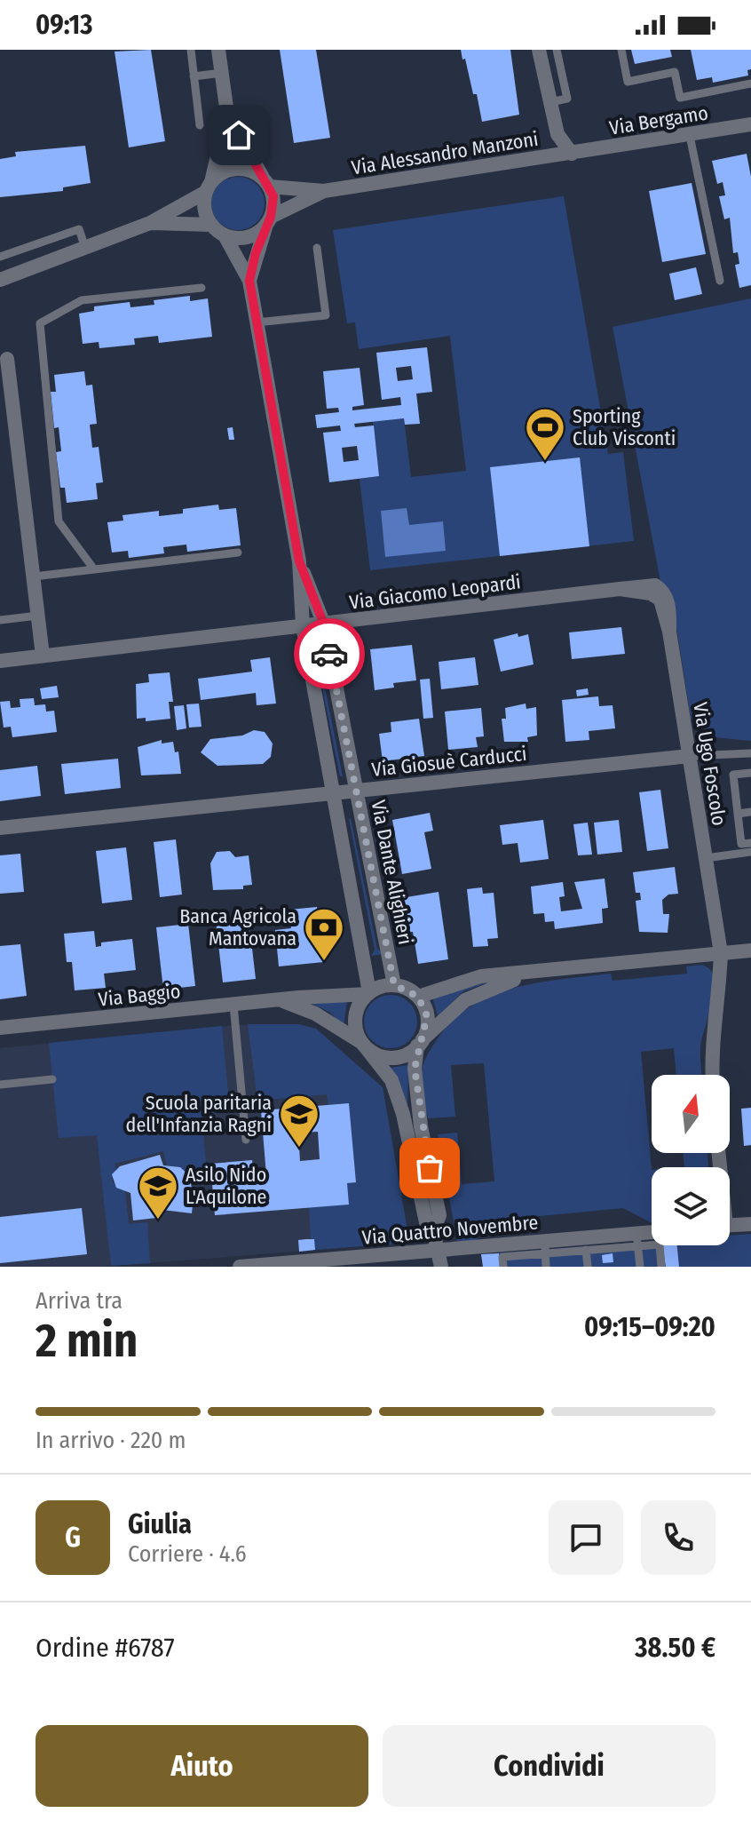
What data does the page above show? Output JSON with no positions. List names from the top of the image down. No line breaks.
{"streets":{"street":["Via Bergamo","Via Alessandro Manzoni","Via Giacomo Leopardi","Via Giosuè Carducci","Via Ugo Foscolo","Via Dante Alighieri","Via Baggio","Via Quattro Novembre"]},"crossings":[["Via Bergamo","Via Alessandro Manzoni"],["Via Alessandro Manzoni","Via Dante Alighieri"],["Via Giacomo Leopardi","Via Ugo Foscolo"],["Via Giacomo Leopardi","Via Dante Alighieri"],["Via Giosuè Carducci","Via Ugo Foscolo"],["Via Giosuè Carducci","Via Dante Alighieri"],["Via Dante Alighieri","Via Baggio"]],"places":{"sports":["Sporting Club Visconti"],"bank":["Banca Agricola Mantovana"],"school or university":["Scuola paritaria dell'Infanzia Ragni","Asilo Nido L'Aquilone"]},"north":"top","page":{"status":"09:13","heading":["2 min","Arriva tra","09:15–09:20"],"panel":["Giulia","Corriere · 4.6","Ordine #6787","38.50 €"],"bar":"In arrivo · 220 m","round":"G","buttons":["Aiuto","Condividi"]}}
